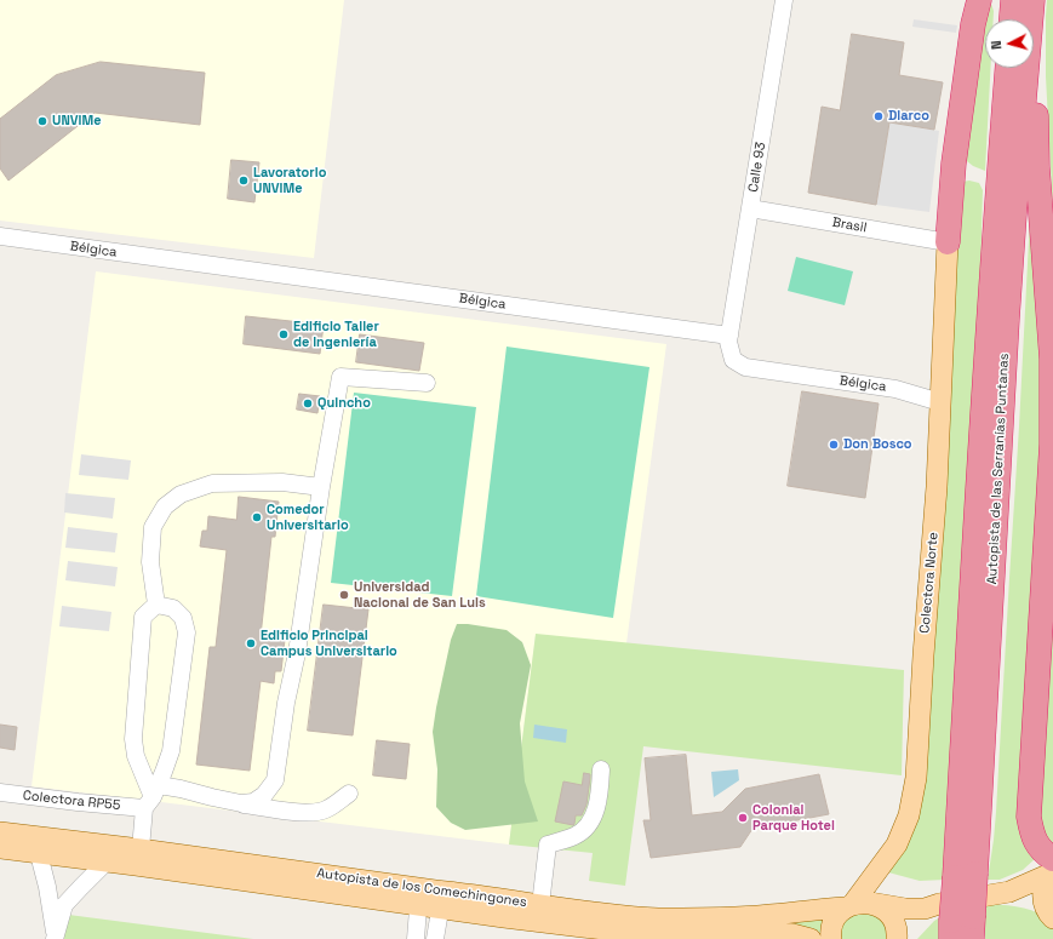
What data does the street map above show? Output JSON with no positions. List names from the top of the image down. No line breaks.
{"streets":{"highway":["Autopista de las Serranías Puntanas"],"main road":["Colectora Norte","Autopista de los Comechingones"],"street":["Calle 93","Brasil","Bélgica","Colectora RP55"]},"crossings":[["Calle 93","Brasil"],["Calle 93","Bélgica"],["Brasil","Colectora Norte"],["Bélgica","Colectora Norte"],["Colectora Norte","Autopista de los Comechingones"]],"places":["Diarco","UNViMe","Lavoratorio UNViMe","Edificio Taller de Ingeniería","Quincho","Don Bosco","Comedor Universitario","Universidad Nacional de San Luis","Edificio Principal Campus Universitario","Colonial Parque Hotel"],"north":"left"}
